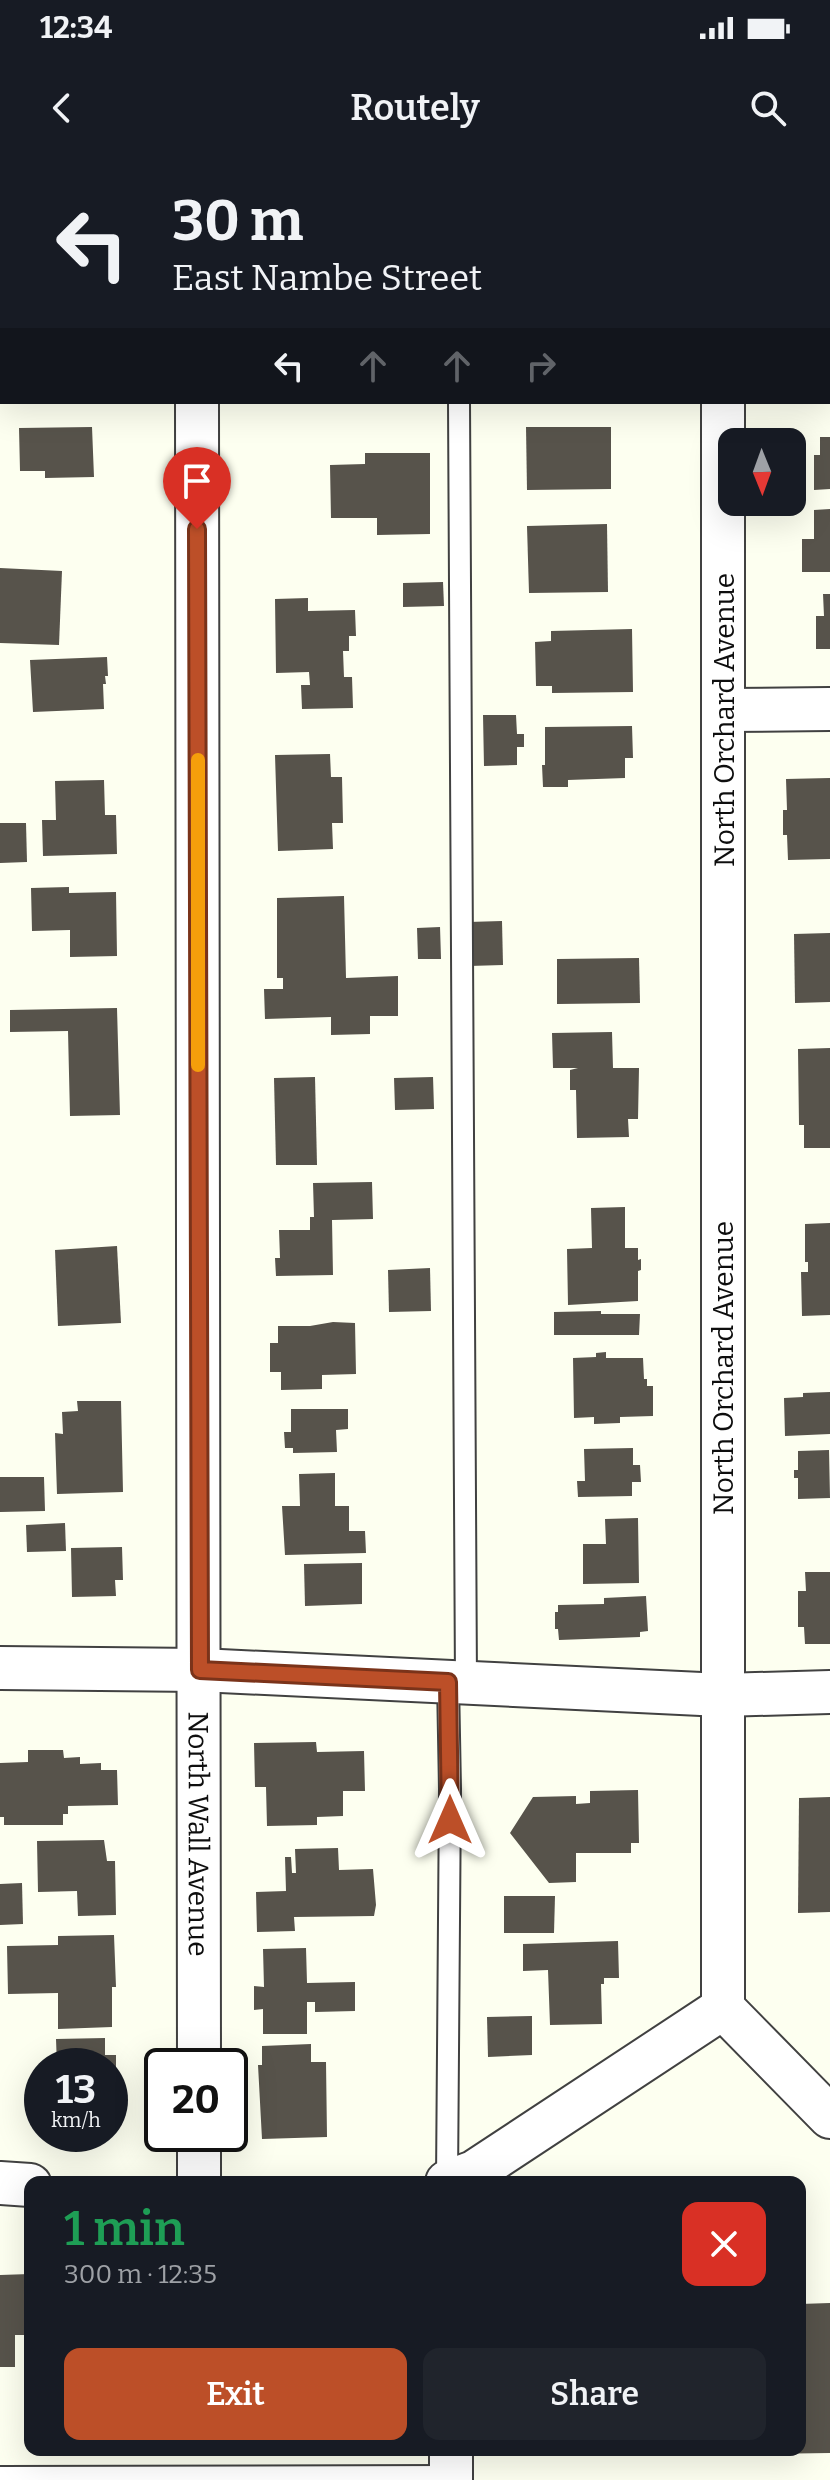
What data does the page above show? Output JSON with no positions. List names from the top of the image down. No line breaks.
{"streets":{"street":["North Orchard Avenue","North Wall Avenue"]},"north":"bottom","page":{"status":"12:34","header":"Routely","turn":["30 m","East Nambe Street"],"speed":"13 km/h","limit":"20","heading":["1 min","300 m · 12:35"],"buttons":["Exit","Share"]}}
